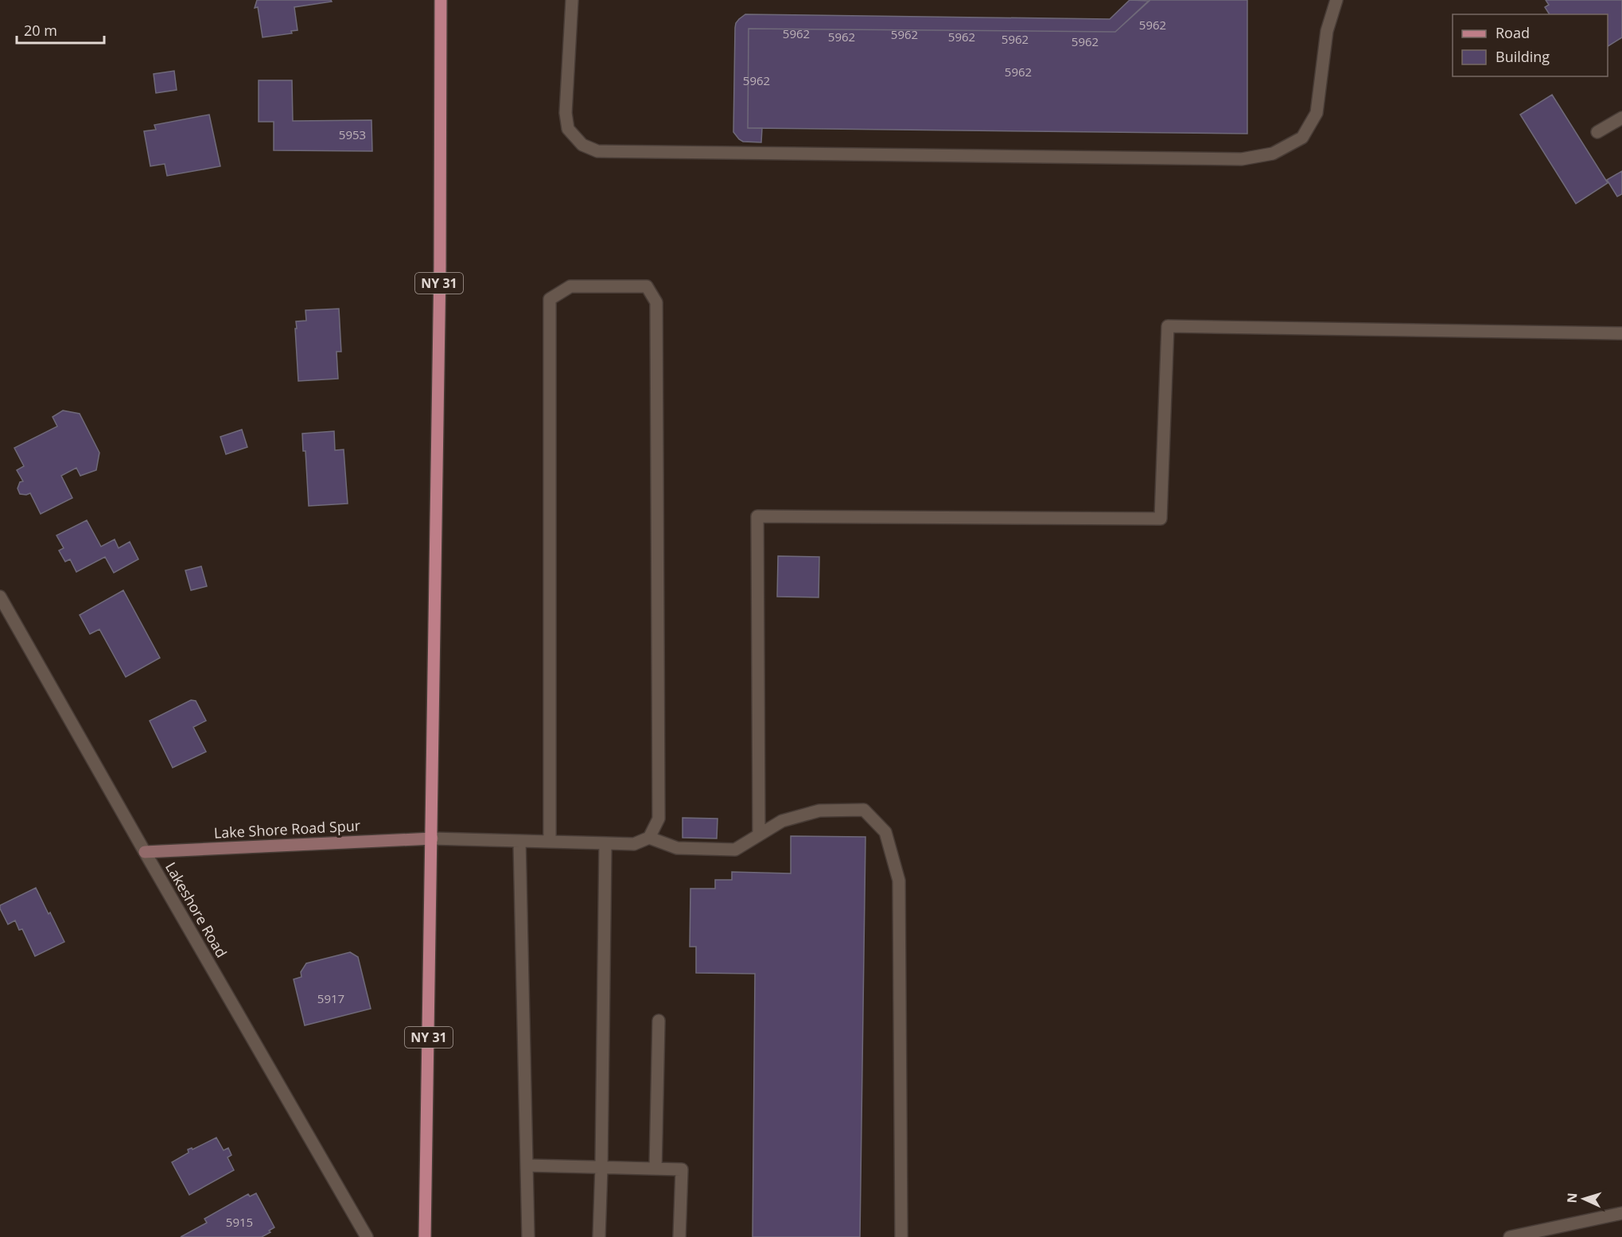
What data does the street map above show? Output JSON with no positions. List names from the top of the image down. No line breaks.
{"streets":{"main road":["NY 31","Lake Shore Road Spur"],"street":["Lakeshore Road"]},"crossings":[["NY 31","Lake Shore Road Spur"],["Lake Shore Road Spur","Lakeshore Road"]],"house_numbers":["5962","5962","5962","5962","5962","5962","5962","5962","5962","5953","5917","5915"],"legend":["Road","Building"],"scale_bar":"20 m","north":"left"}
